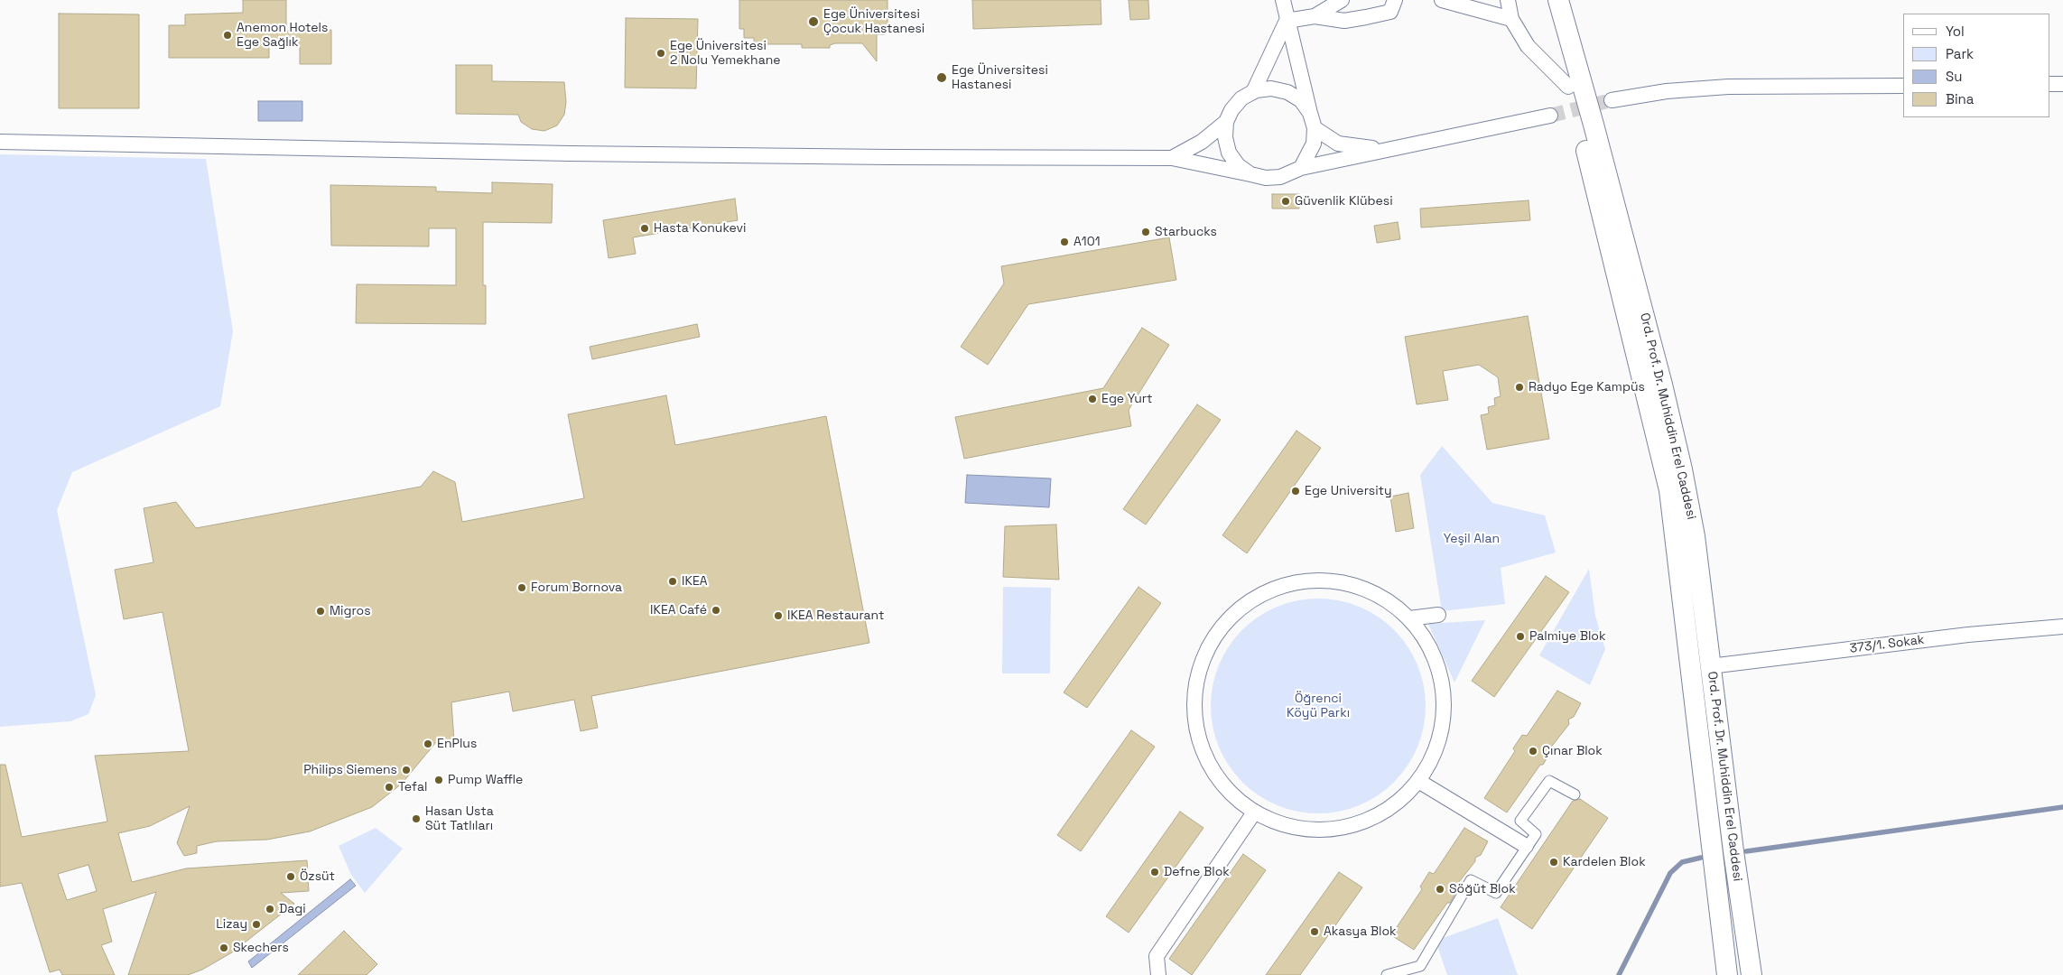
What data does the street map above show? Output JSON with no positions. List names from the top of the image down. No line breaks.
{"streets":{"main road":["Ord. Prof. Dr. Muhiddin Erel Caddesi"],"street":["373/1. Sokak"]},"crossings":[["Ord. Prof. Dr. Muhiddin Erel Caddesi","373/1. Sokak"]],"parks":["Yeşil Alan","Öğrenci Köyü Parkı"],"places":["Ege Üniversitesi Çocuk Hastanesi","Anemon Hotels Ege Sağlık","Ege Üniversitesi 2 Nolu Yemekhane","Ege Üniversitesi Hastanesi","Güvenlik Klübesi","Hasta Konukevi","Starbucks","A101","Radyo Ege Kampüs","Ege Yurt","Ege University","IKEA","Forum Bornova","IKEA Café","Migros","IKEA Restaurant","Palmiye Blok","EnPlus","Çınar Blok","Philips Siemens","Pump Waffle","Tefal","Hasan Usta Süt Tatlıları","Kardelen Blok","Defne Blok","Özsüt","Söğüt Blok","Dagi","Lizay","Akasya Blok","Skechers"],"legend":["Yol","Park","Su","Bina"]}
